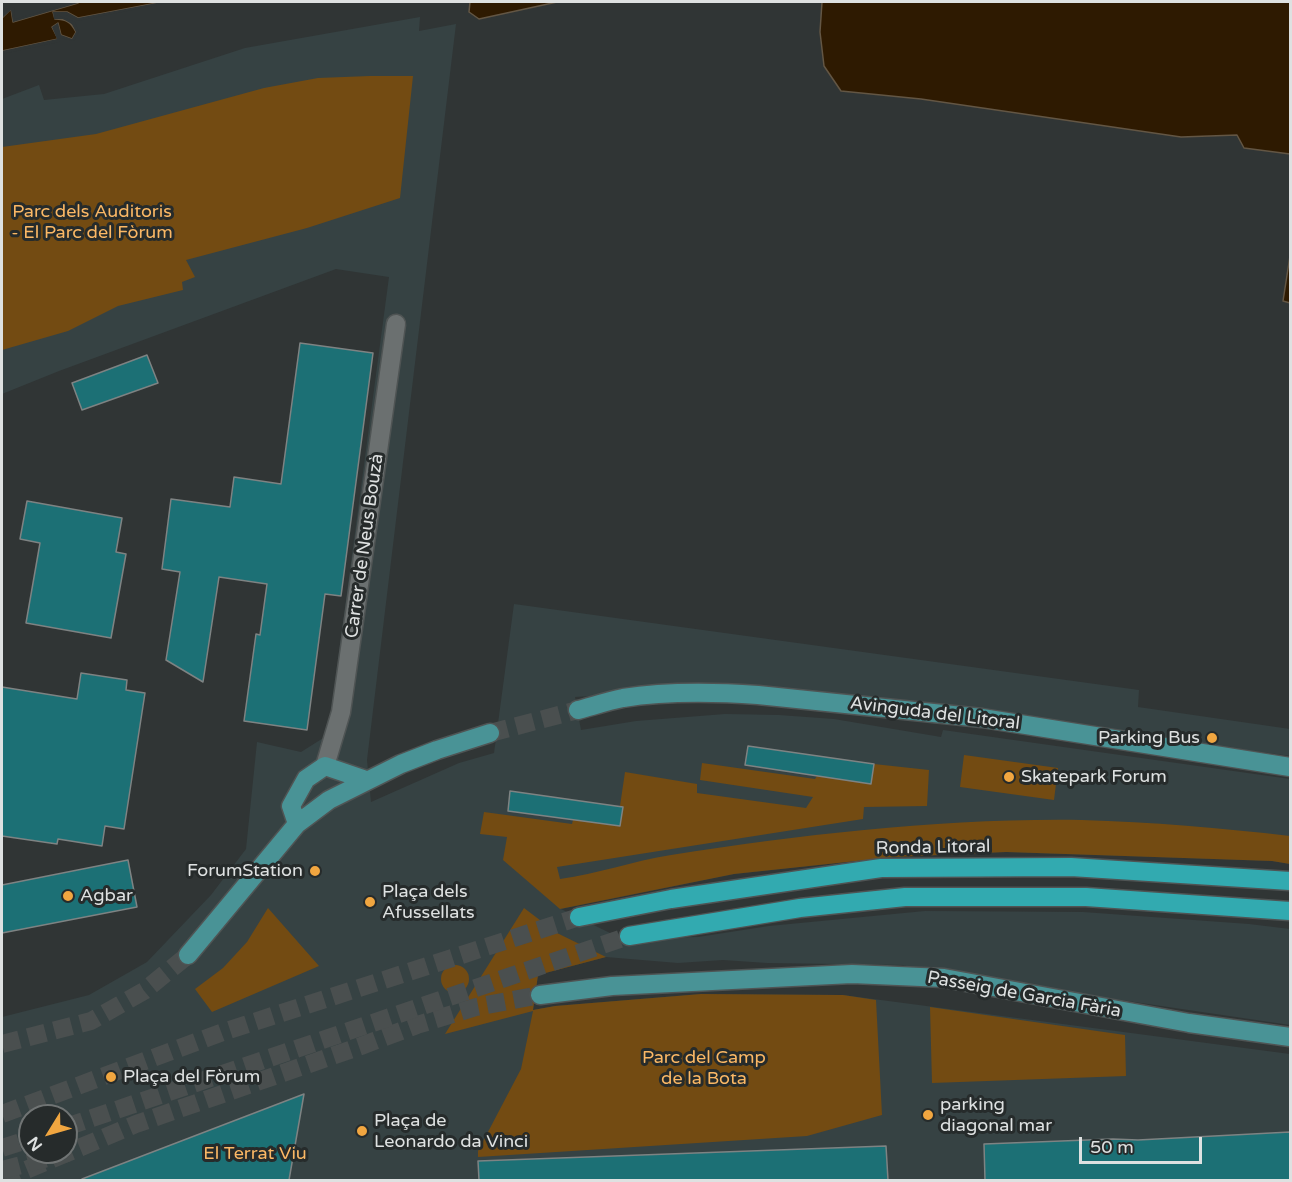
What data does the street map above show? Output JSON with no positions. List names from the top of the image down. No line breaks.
{"streets":{"highway":["Ronda Litoral"],"main road":["Avinguda del Litoral","Passeig de Garcia Fària"],"street":["Carrer de Neus Bouzà"]},"parks":["Parc dels Auditoris - El Parc del Fòrum","Parc del Camp de la Bota","El Terrat Viu"],"places":["Parking Bus","Skatepark Forum","ForumStation","Agbar","Plaça dels Afussellats","Plaça del Fòrum","parking diagonal mar","Plaça de Leonardo da Vinci"],"scale_bar":"50 m","north":"bottom left"}
